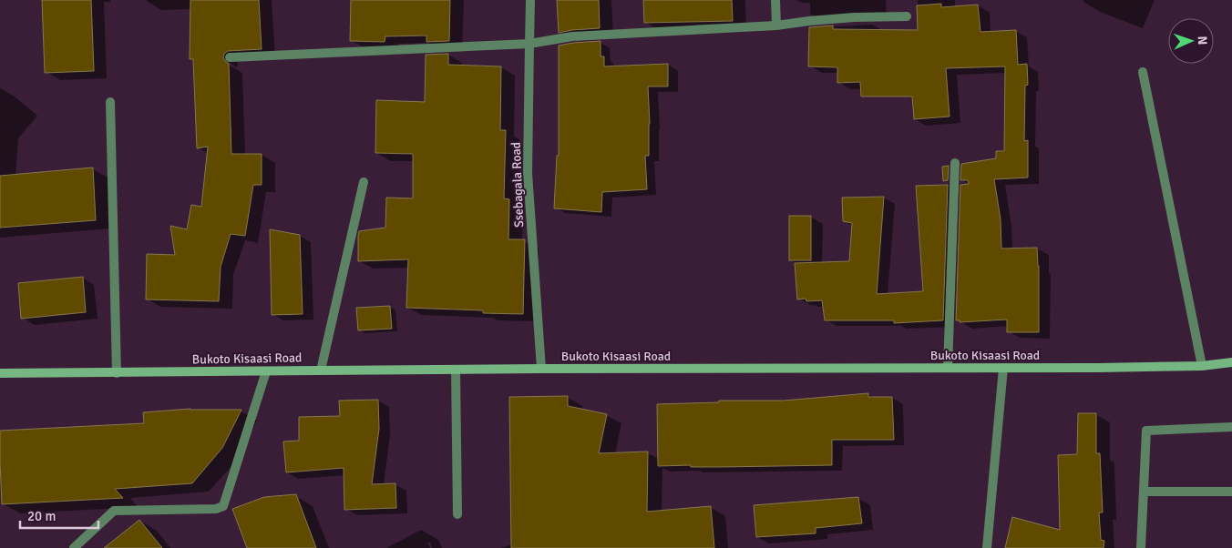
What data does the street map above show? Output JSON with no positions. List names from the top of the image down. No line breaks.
{"streets":{"main road":["Bukoto Kisaasi Road"],"street":["Ssebagala Road"]},"crossings":[["Ssebagala Road","Bukoto Kisaasi Road"]],"scale_bar":"20 m","north":"right"}
